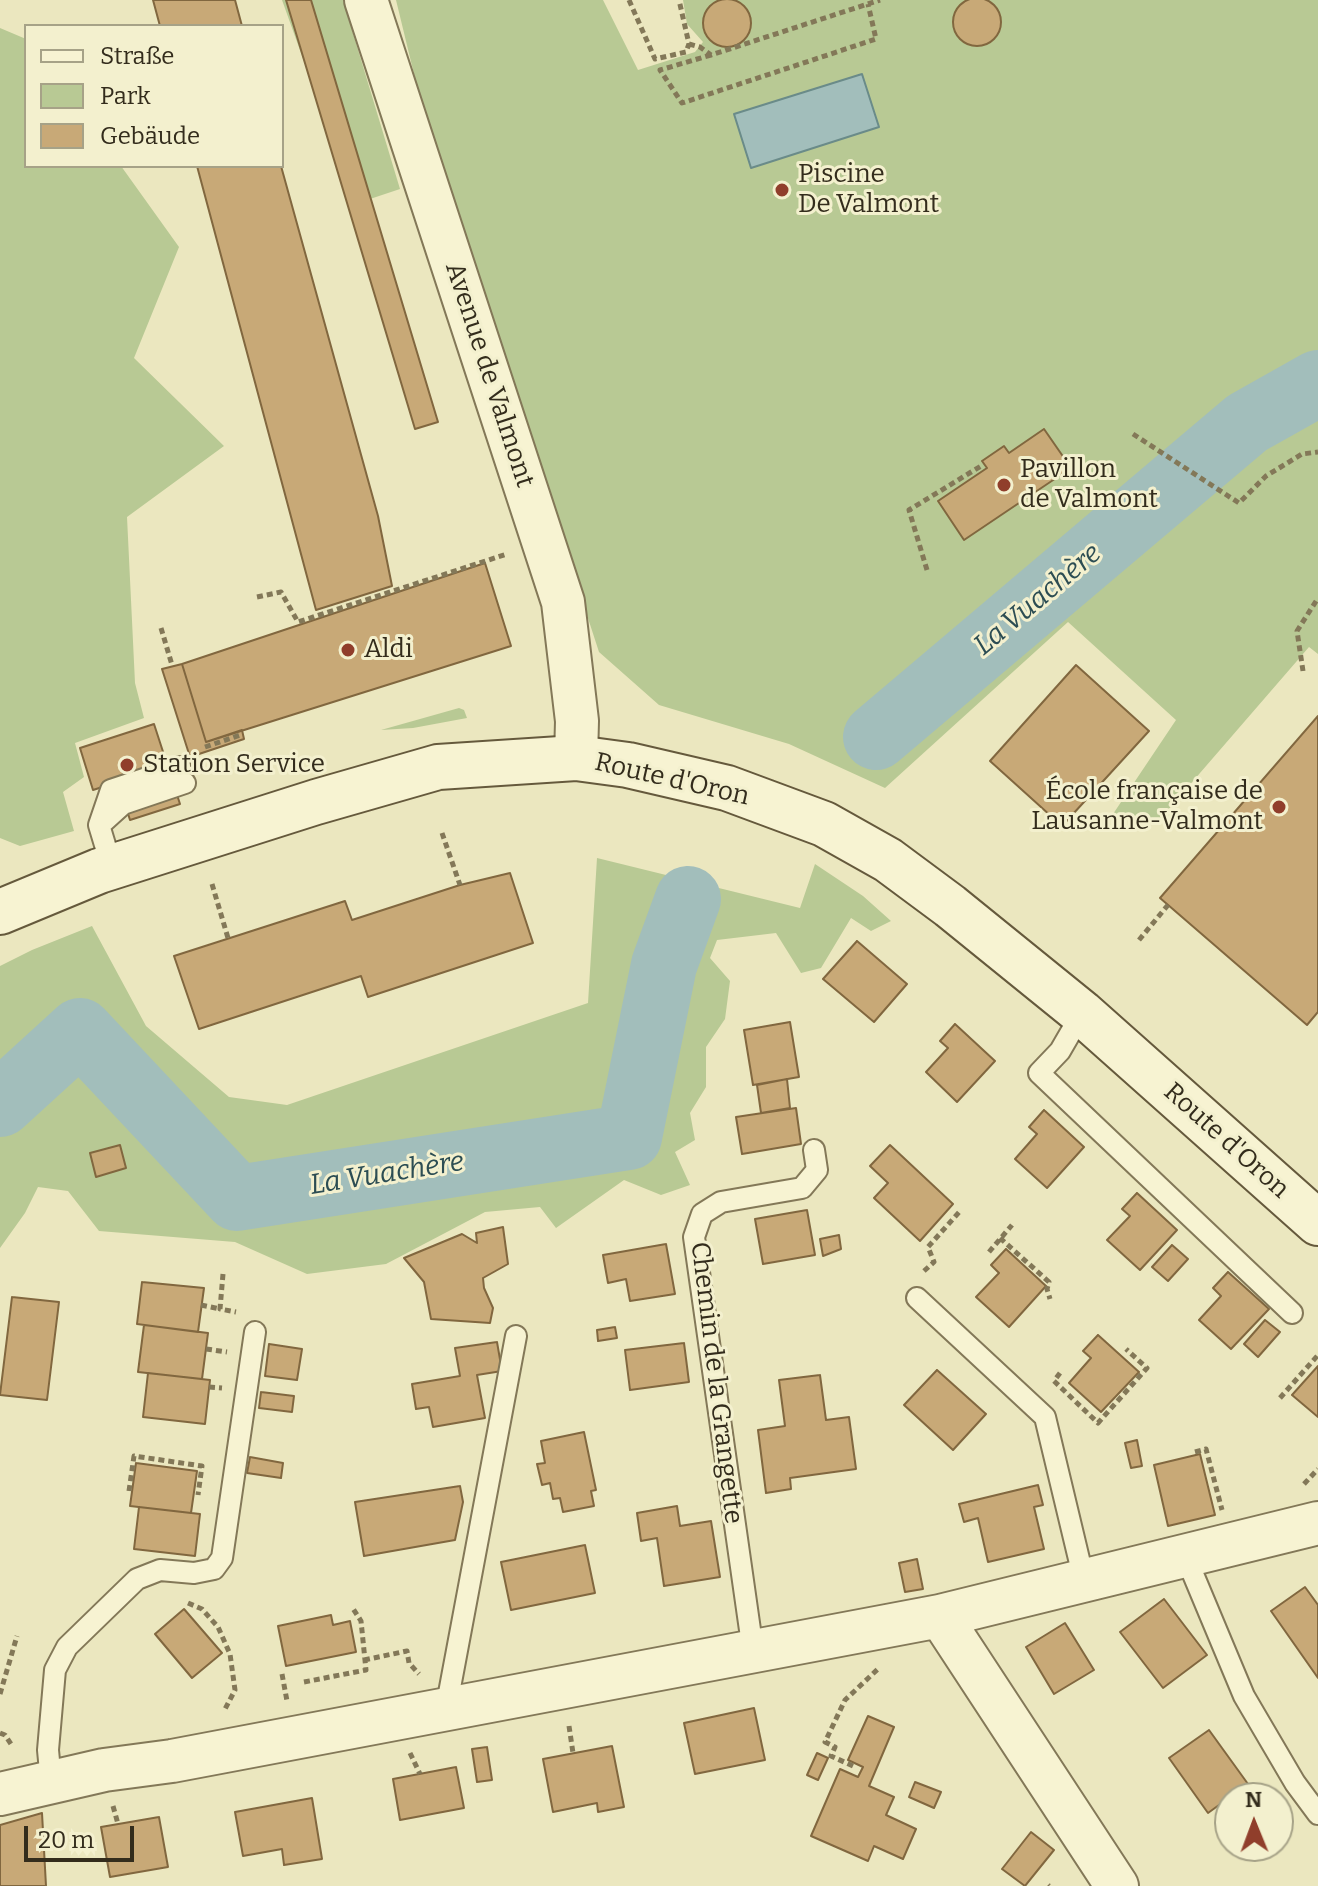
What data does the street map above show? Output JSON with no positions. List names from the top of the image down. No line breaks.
{"streets":{"main road":["Route d'Oron"],"street":["Avenue de Valmont"],"lane":["Chemin de la Grangette"]},"crossings":[["Avenue de Valmont","Route d'Oron"]],"water":["La Vuachère"],"places":["Piscine De Valmont","Pavillon de Valmont","Aldi","Station Service","École française de Lausanne-Valmont"],"legend":["Straße","Park","Gebäude"],"scale_bar":"20 m","north":"top"}
